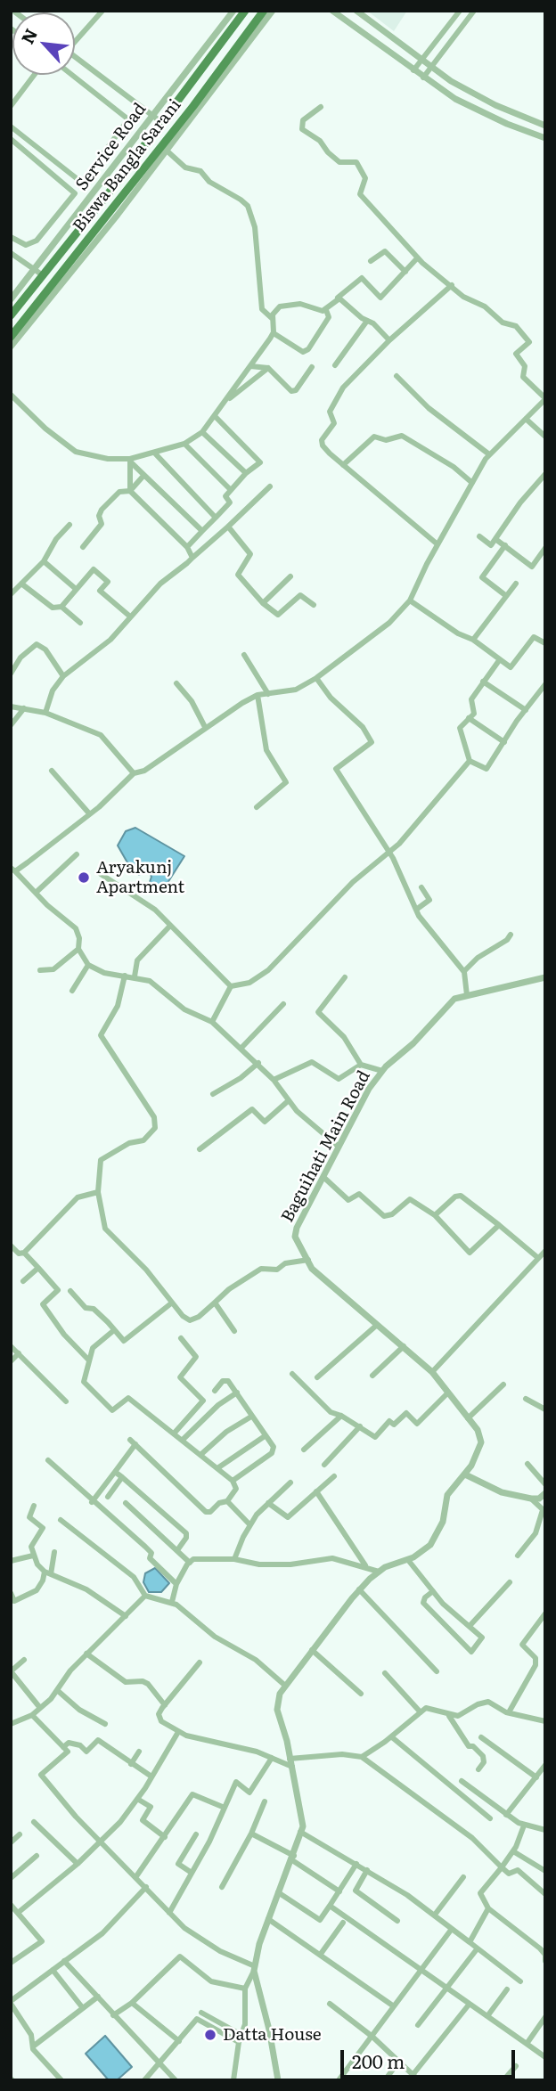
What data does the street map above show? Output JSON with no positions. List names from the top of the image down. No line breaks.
{"streets":{"main road":["Biswa Bangla Sarani"],"street":["Service Road","Baguihati Main Road"]},"places":["Aryakunj Apartment","Datta House"],"scale_bar":"200 m","north":"top left"}
